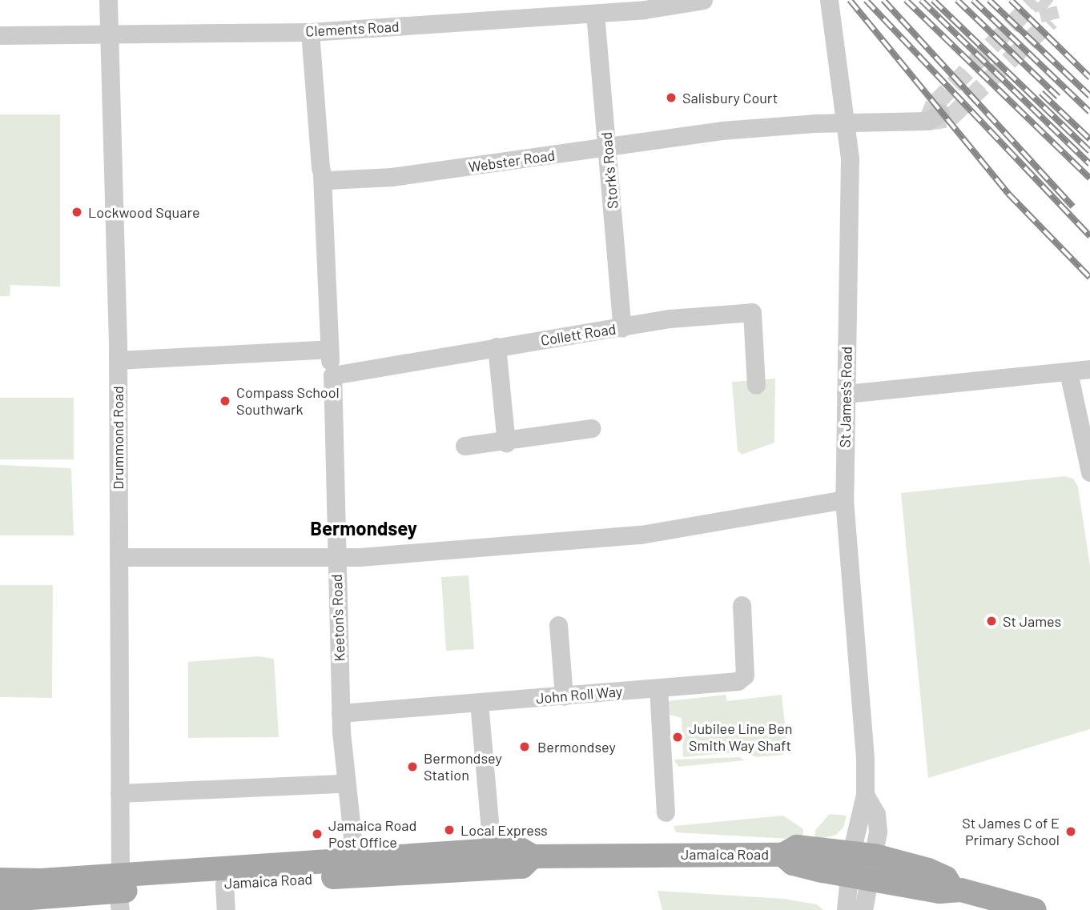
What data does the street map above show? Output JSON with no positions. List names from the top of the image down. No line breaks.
{"streets":{"main road":["Jamaica Road"],"street":["Clements Road","Webster Road","Stork's Road","Collett Road","St James's Road","Drummond Road","Keeton's Road","John Roll Way"]},"crossings":[["Clements Road","Stork's Road"],["Clements Road","Drummond Road"],["Webster Road","Stork's Road"],["Webster Road","St James's Road"],["Webster Road","Keeton's Road"],["Stork's Road","Collett Road"],["Collett Road","Drummond Road"],["Collett Road","Keeton's Road"],["St James's Road","Jamaica Road"],["Drummond Road","Jamaica Road"],["Keeton's Road","John Roll Way"],["Keeton's Road","Jamaica Road"]],"districts":["Bermondsey"],"places":["Salisbury Court","Lockwood Square","Compass School Southwark","St James","Jubilee Line Ben Smith Way Shaft","Bermondsey","Bermondsey Station","Local Express","St James C of E Primary School","Jamaica Road Post Office"]}
